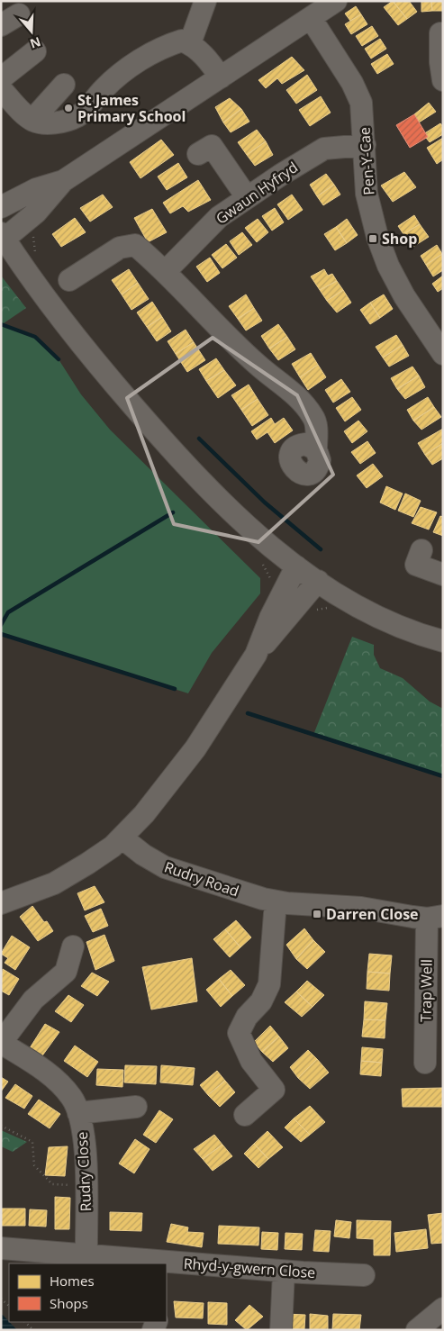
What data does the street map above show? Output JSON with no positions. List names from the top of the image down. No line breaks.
{"streets":{"street":["Pen-Y-Cae","Gwaun Hyfryd","Rudry Road","Trap Well","Rudry Close","Rhyd-y-gwern Close"]},"crossings":[["Pen-Y-Cae","Gwaun Hyfryd"],["Rudry Road","Trap Well"],["Rudry Close","Rhyd-y-gwern Close"]],"places":{"other":["St James Primary School"],"transit":["Shop","Darren Close"]},"legend":["Homes","Shops"],"north":"bottom"}
